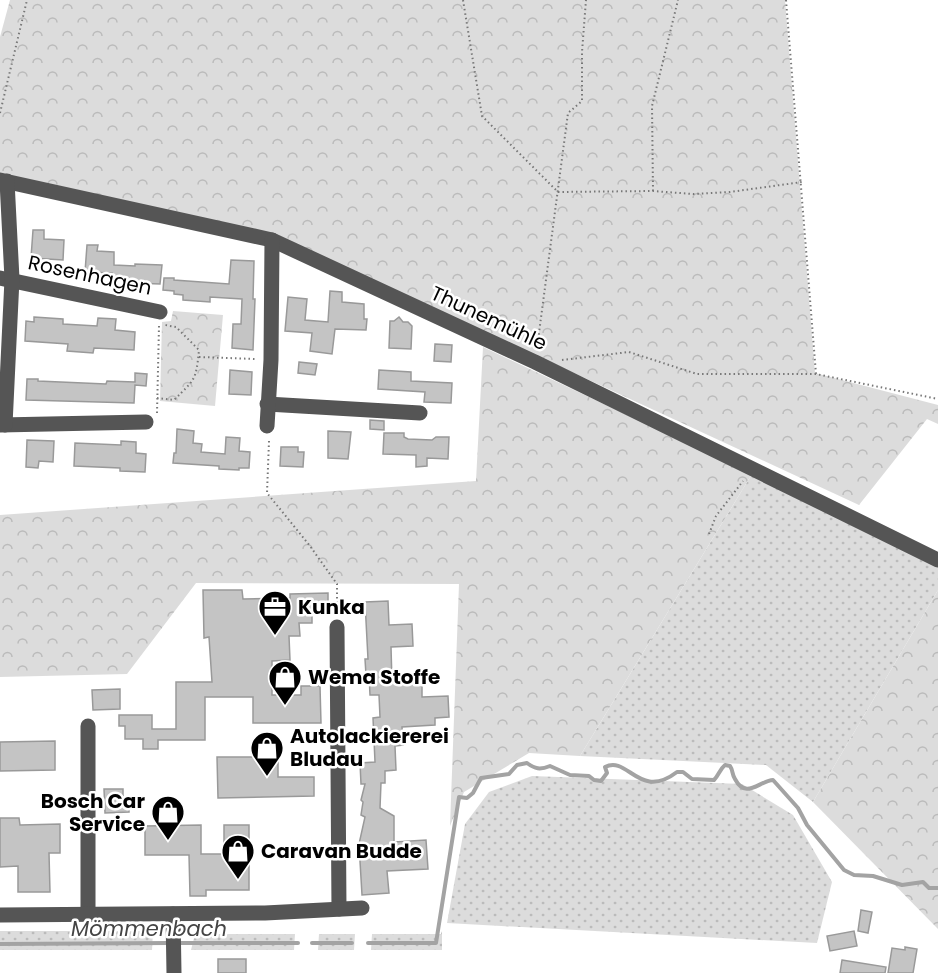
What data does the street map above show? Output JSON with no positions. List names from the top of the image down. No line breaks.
{"streets":{"street":["Rosenhagen","Thunemühle"]},"crossings":[["Rosenhagen","Thunemühle"]],"water":["Mömmenbach"],"places":{"office":["Kunka"],"shop":["Wema Stoffe","Autolackiererei Bludau","Bosch Car Service","Caravan Budde"]}}
